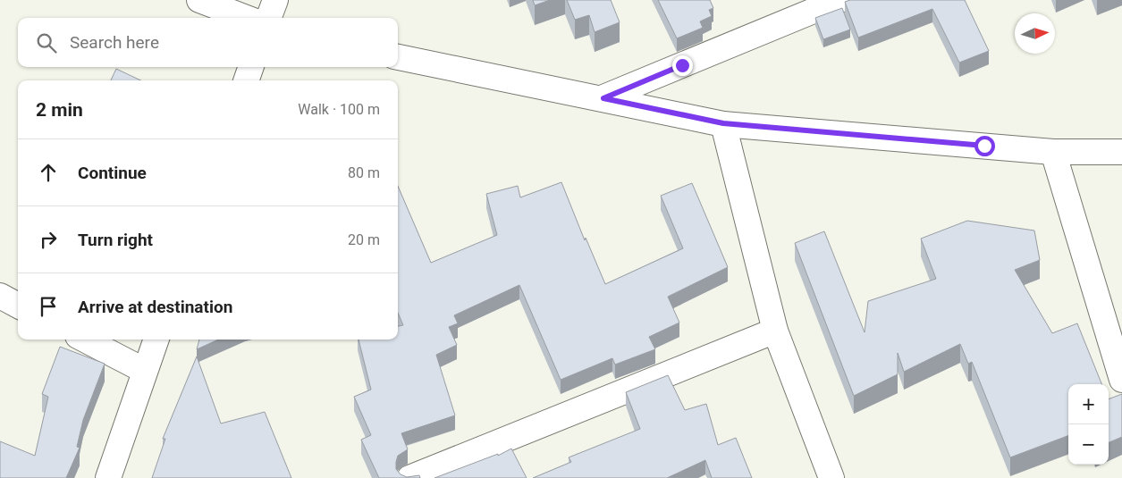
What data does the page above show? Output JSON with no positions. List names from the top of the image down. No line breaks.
{"north":"right","page":{"search":"Search here","heading":["2 min","Walk · 100 m"],"list":[["Continue","80 m"],["Turn right","20 m"],"Arrive at destination"],"map_buttons":["+","−"]}}
